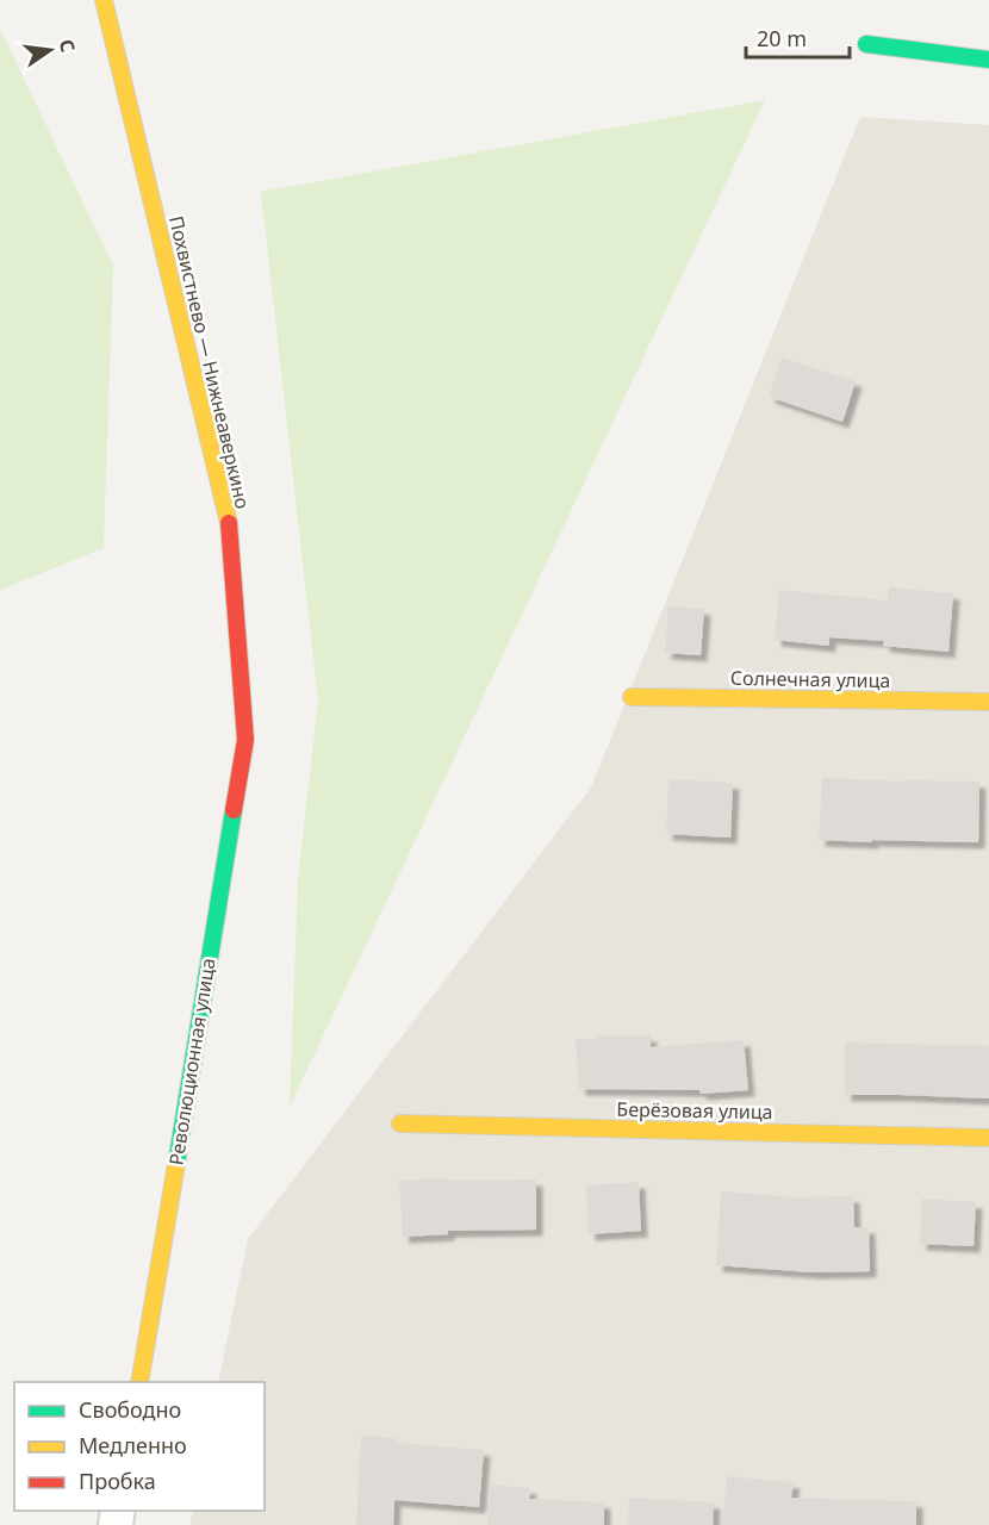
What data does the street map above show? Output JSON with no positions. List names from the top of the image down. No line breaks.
{"streets":{"street":["Похвистнево — Нижнеаверкино","Солнечная улица","Революционная улица","Берёзовая улица"]},"crossings":[["Похвистнево — Нижнеаверкино","Революционная улица"]],"legend":["Свободно","Медленно","Пробка"],"scale_bar":"20 m","north":"right"}
